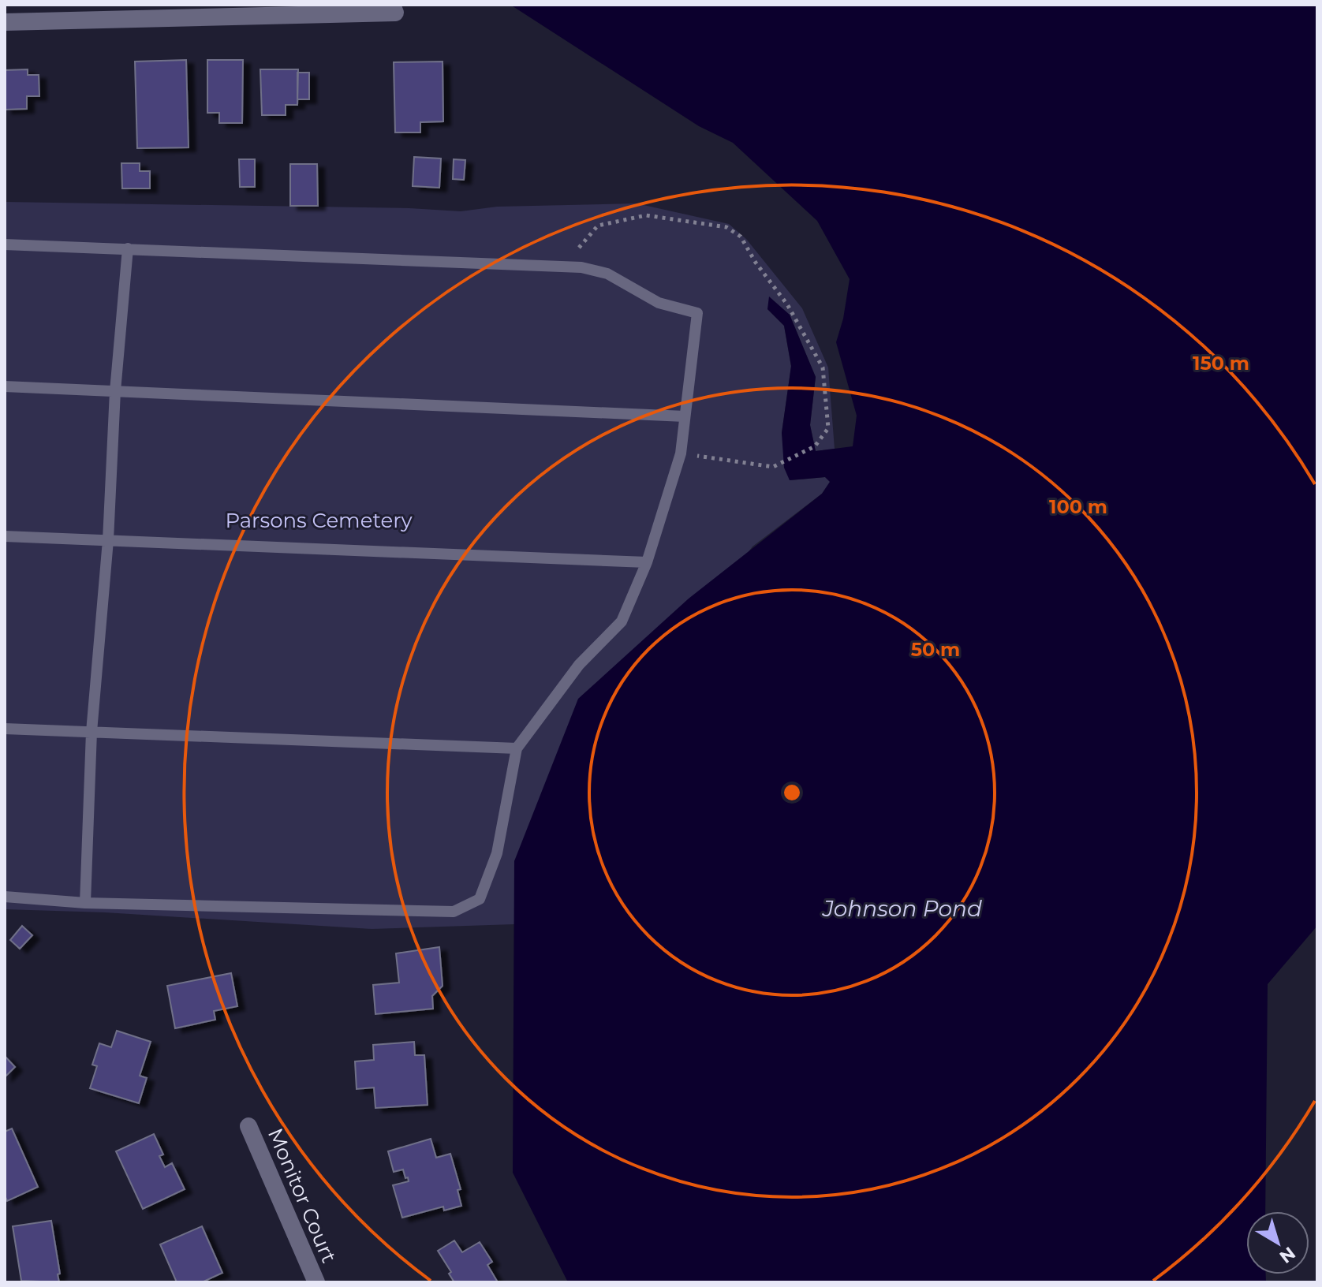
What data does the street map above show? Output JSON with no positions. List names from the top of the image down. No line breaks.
{"streets":{"street":["Monitor Court"]},"water":["Johnson Pond"],"parks":["Parsons Cemetery"],"north":"bottom right","rings":["150 m","100 m","50 m"]}
